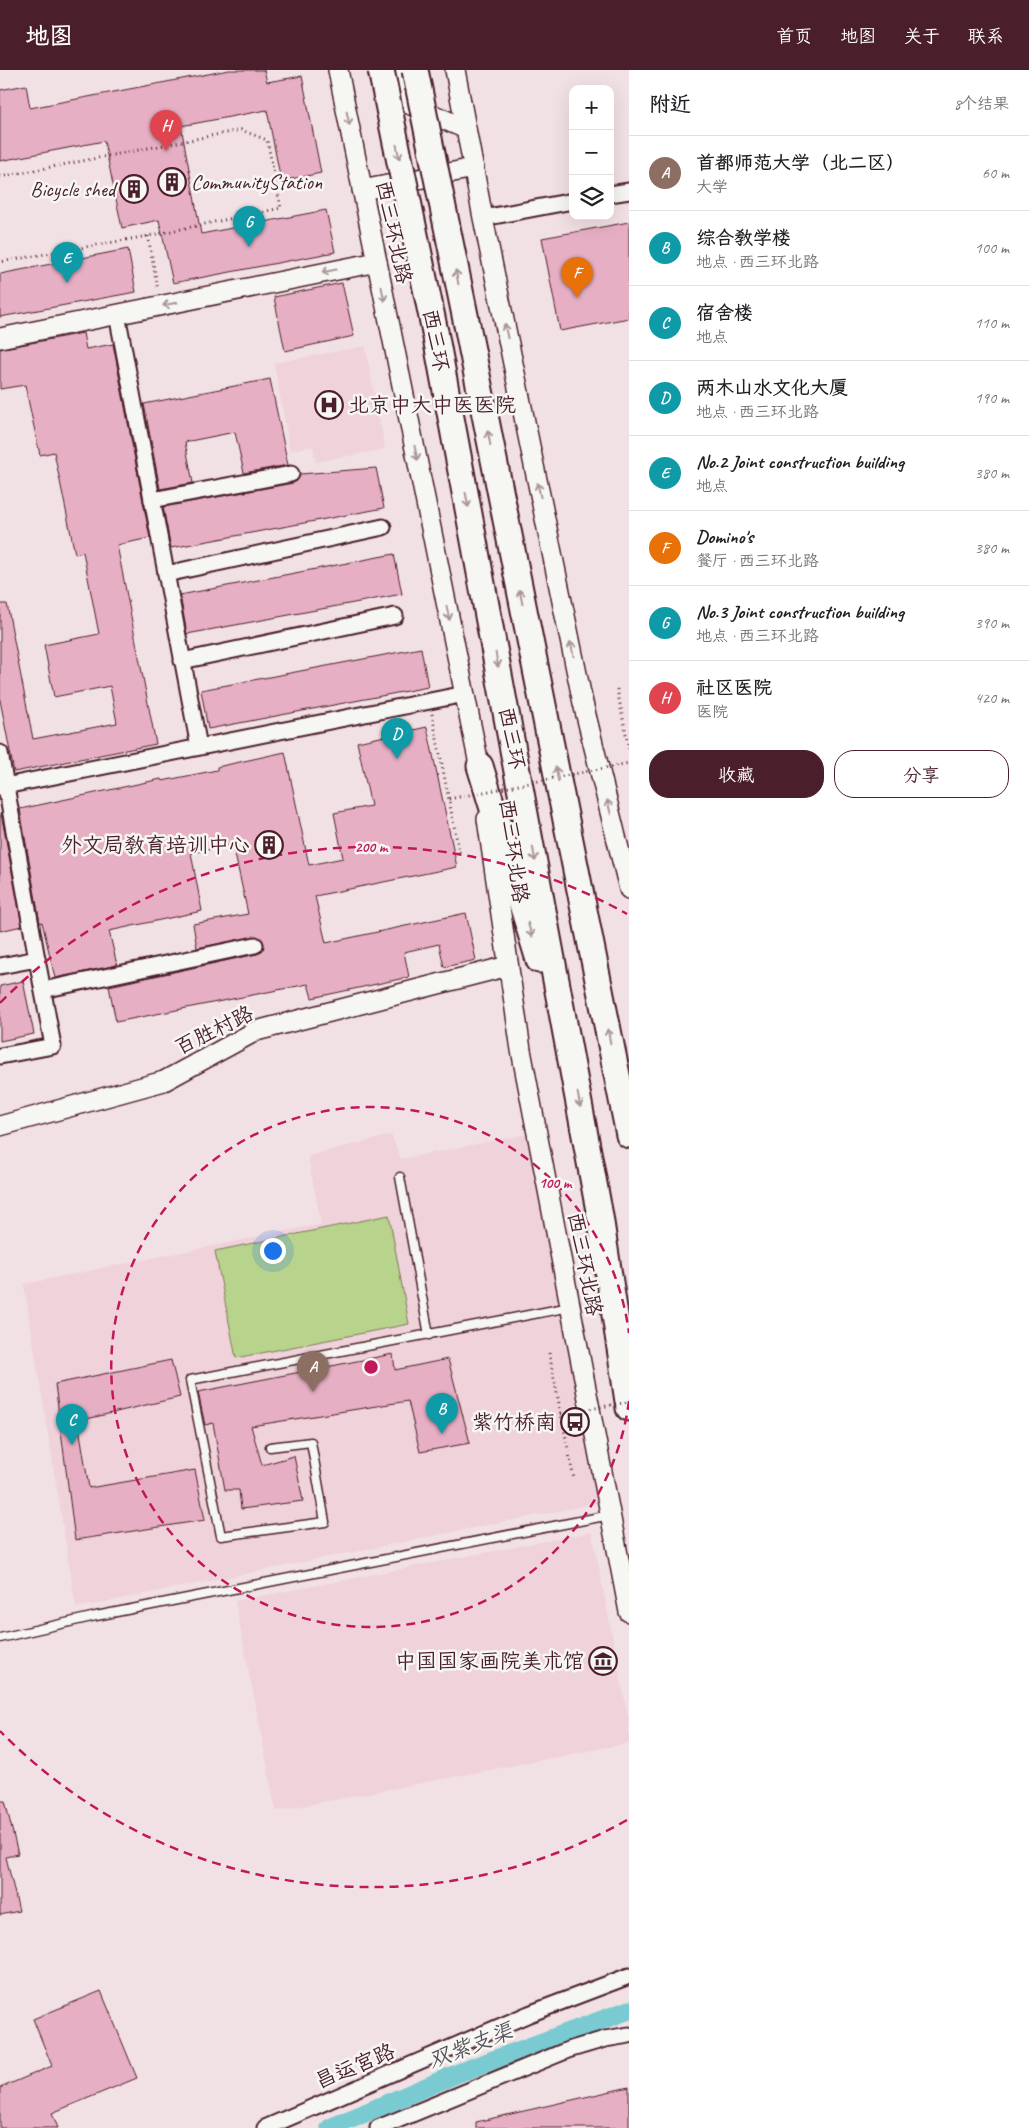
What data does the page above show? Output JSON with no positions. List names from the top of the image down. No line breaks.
{"streets":{"highway":["西三环"],"street":["西三环北路","百胜村路","昌运宫路"]},"crossings":[["西三环北路","百胜村路"]],"water":["双紫支渠"],"places":{"building":["CommunityStation","Bicycle shed","外文局教育培训中心"],"hospital":["北京中大中医医院"],"bus stop":["紫竹桥南"],"museum":["中国国家画院美术馆"]},"page":{"header":"地图","nav":["首页","地图","关于","联系"],"heading":["附近","8个结果"],"map_buttons":["+","−"],"pins":["H","G","E","F","D","A","B","C"],"list":[{"mark":"A","name":"首都师范大学（北二区）","note":"大学","value":"60 m"},{"mark":"B","name":"综合教学楼","note":"地点 · 西三环北路","value":"100 m"},{"mark":"C","name":"宿舍楼","note":"地点","value":"110 m"},{"mark":"D","name":"两木山水文化大厦","note":"地点 · 西三环北路","value":"190 m"},{"mark":"E","name":"No.2 Joint construction building","note":"地点","value":"380 m"},{"mark":"F","name":"Domino's","note":"餐厅 · 西三环北路","value":"380 m"},{"mark":"G","name":"No.3 Joint construction building","note":"地点 · 西三环北路","value":"390 m"},{"mark":"H","name":"社区医院","note":"医院","value":"420 m"}],"buttons":["收藏","分享"]},"rings":["200 m","100 m"]}
